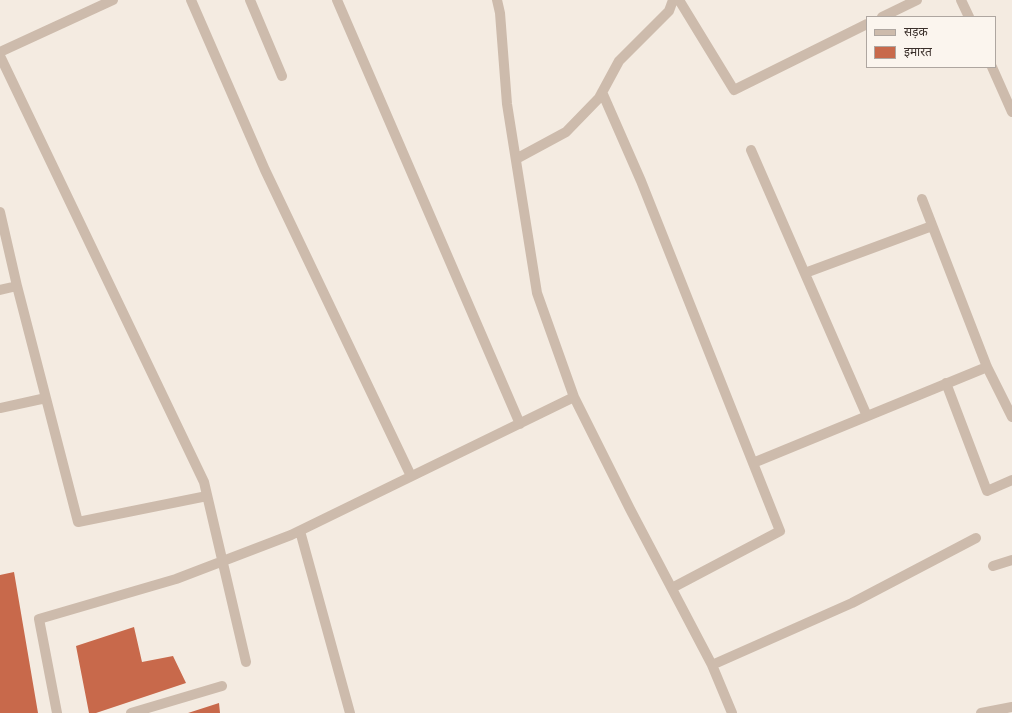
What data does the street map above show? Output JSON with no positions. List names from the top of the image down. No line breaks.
{"legend":["सड़क","इमारत"]}
